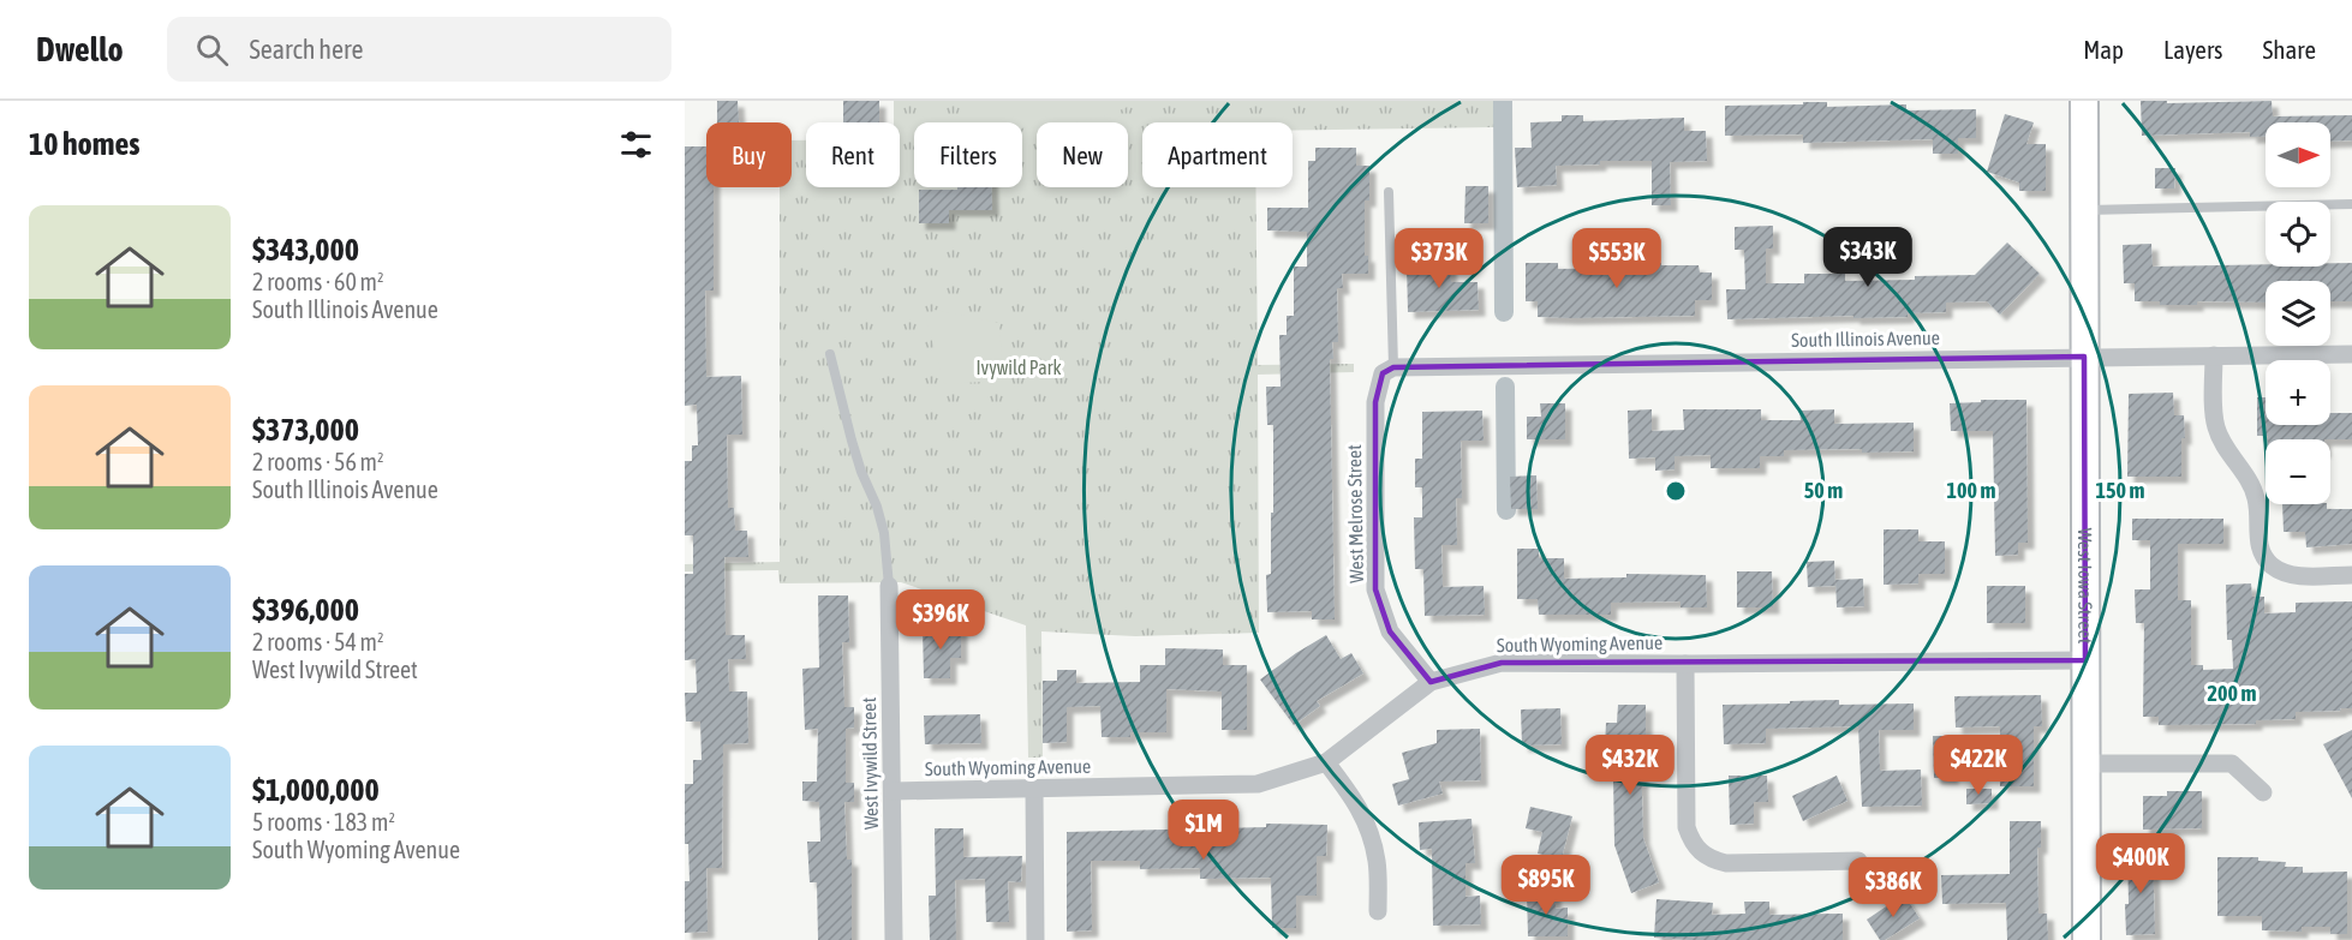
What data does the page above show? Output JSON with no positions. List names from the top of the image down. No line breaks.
{"streets":{"street":["South Illinois Avenue","West Melrose Street","West Iowa Street","South Wyoming Avenue","West Ivywild Street"]},"crossings":[["South Illinois Avenue","West Melrose Street"],["South Illinois Avenue","West Iowa Street"],["West Melrose Street","South Wyoming Avenue"],["West Iowa Street","South Wyoming Avenue"],["South Wyoming Avenue","West Ivywild Street"]],"parks":["Ivywild Park"],"north":"right","page":{"header":"Dwello","search":"Search here","nav":["Map","Layers","Share"],"heading":"10 homes","map_buttons":["+","−"],"chip":["Buy","Rent","Filters","New","Apartment"],"list":[{"name":"$343,000","note":"2 rooms · 60 m² · South Illinois Avenue"},{"name":"$373,000","note":"2 rooms · 56 m² · South Illinois Avenue"},{"name":"$396,000","note":"2 rooms · 54 m² · West Ivywild Street"},{"name":"$1,000,000","note":"5 rooms · 183 m² · South Wyoming Avenue"}],"price":["$343K","$373K","$553K","$396K","$432K","$422K","$1M","$400K","$895K","$386K"]},"rings":["50 m","100 m","150 m","200 m"]}
